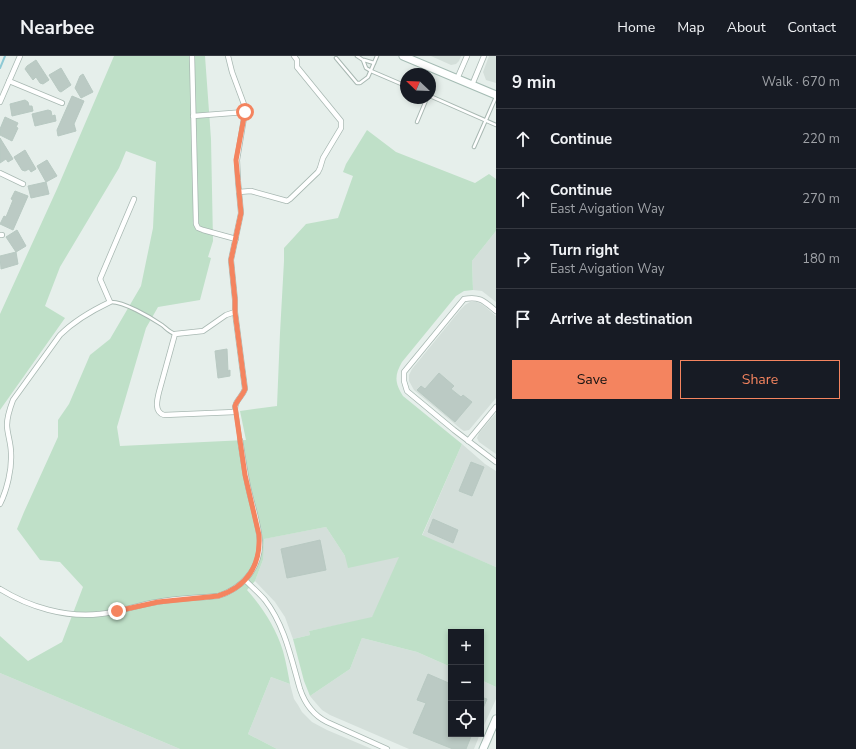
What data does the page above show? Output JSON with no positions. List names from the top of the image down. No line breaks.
{"north":"top left","page":{"header":"Nearbee","nav":["Home","Map","About","Contact"],"heading":["9 min","Walk · 670 m"],"list":[["Continue","220 m"],["Continue","East Avigation Way","270 m"],["Turn right","East Avigation Way","180 m"],"Arrive at destination"],"buttons":["Save","Share"],"map_buttons":["+","−"]}}
